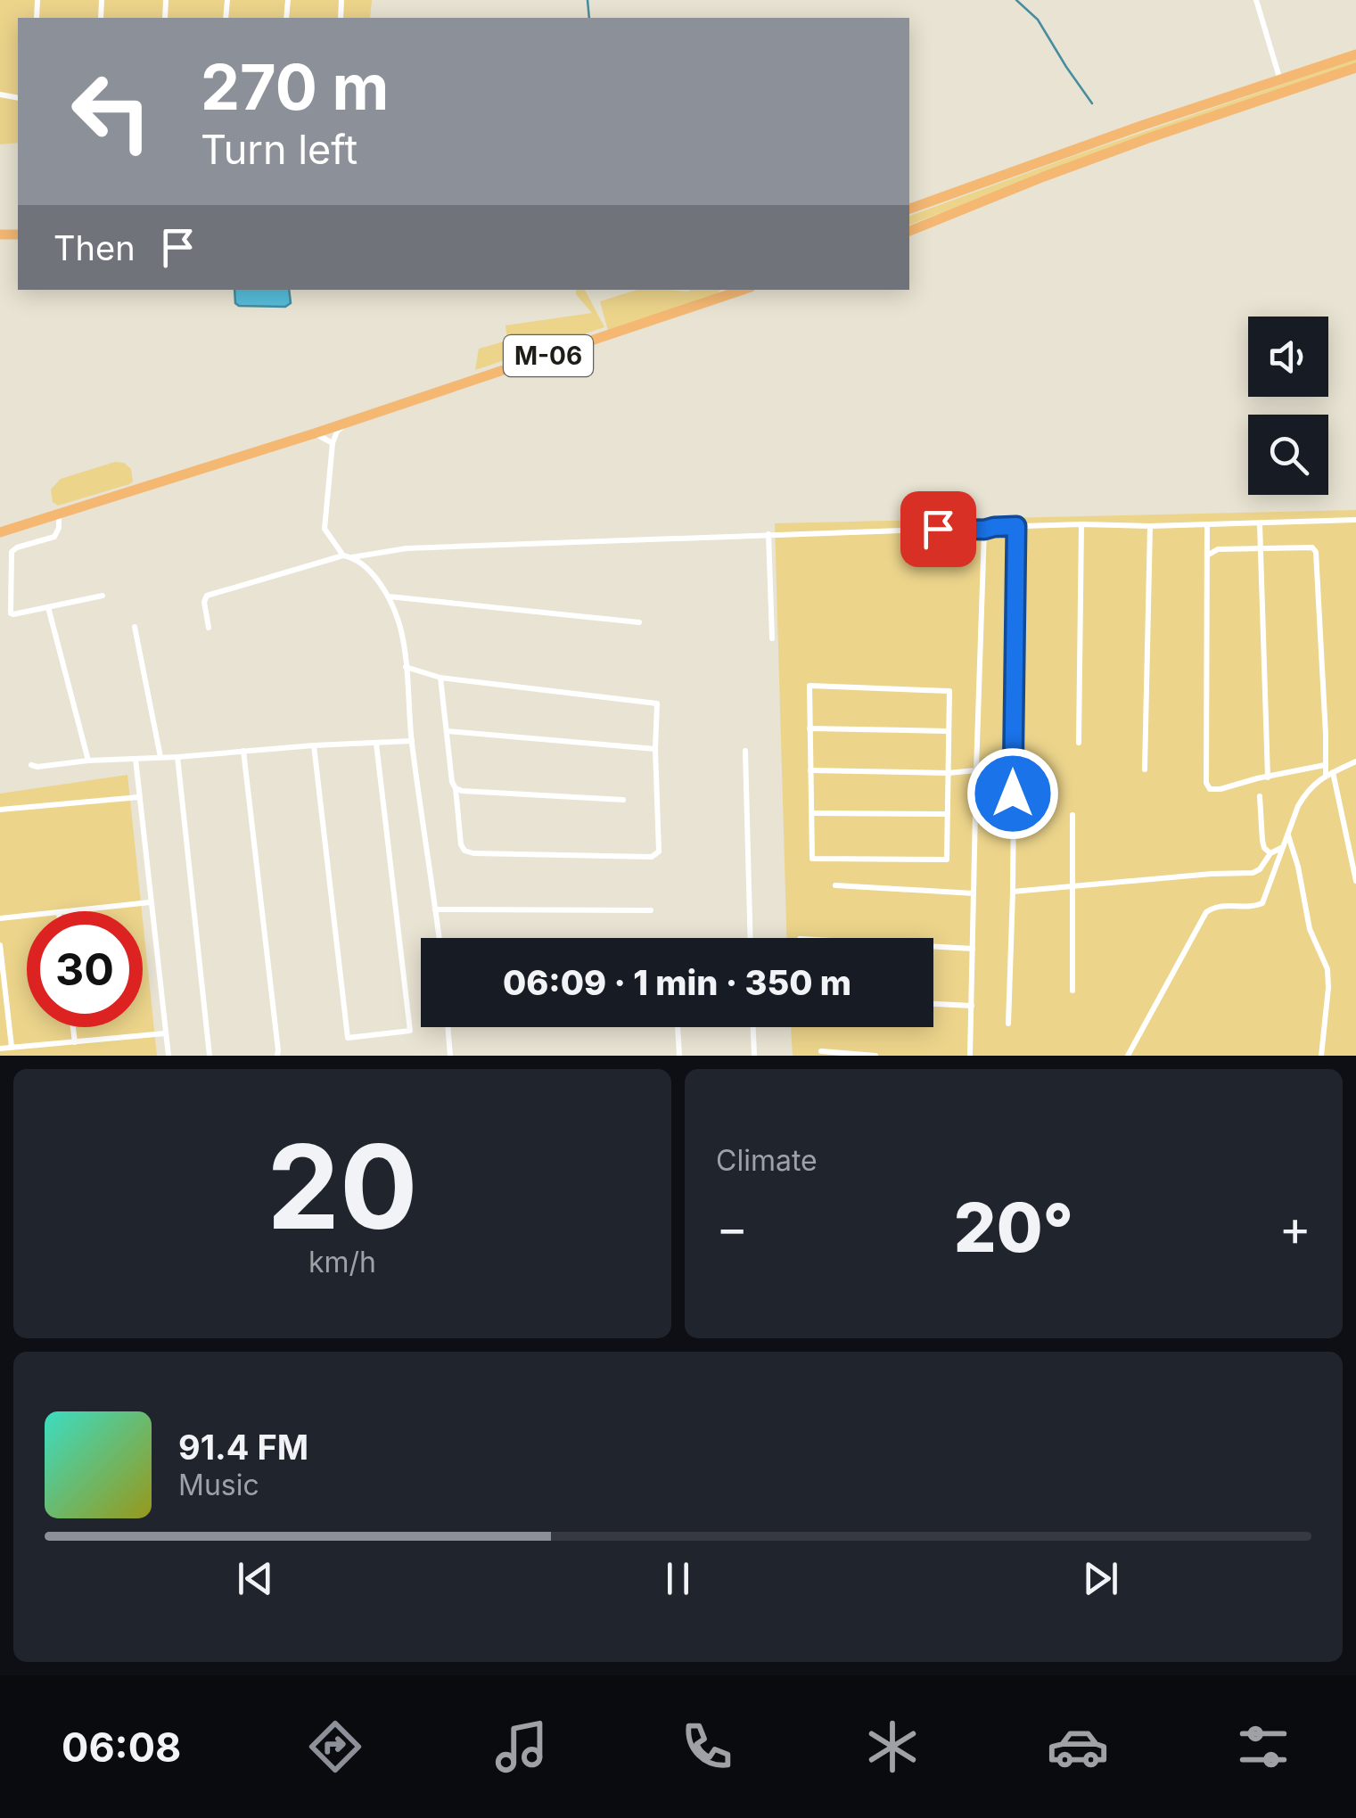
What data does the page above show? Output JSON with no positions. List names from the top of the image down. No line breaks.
{"streets":{"highway":["М-06"]},"page":{"turn":["270 m","Turn left"],"then":"Then","limit":"30","trip":"06:09 · 1 min · 350 m","tile":[["20","km/h"],"Climate"],"heat":["−","20°","+"],"song":["91.4 FM","Music"],"tabs":"06:08"}}
